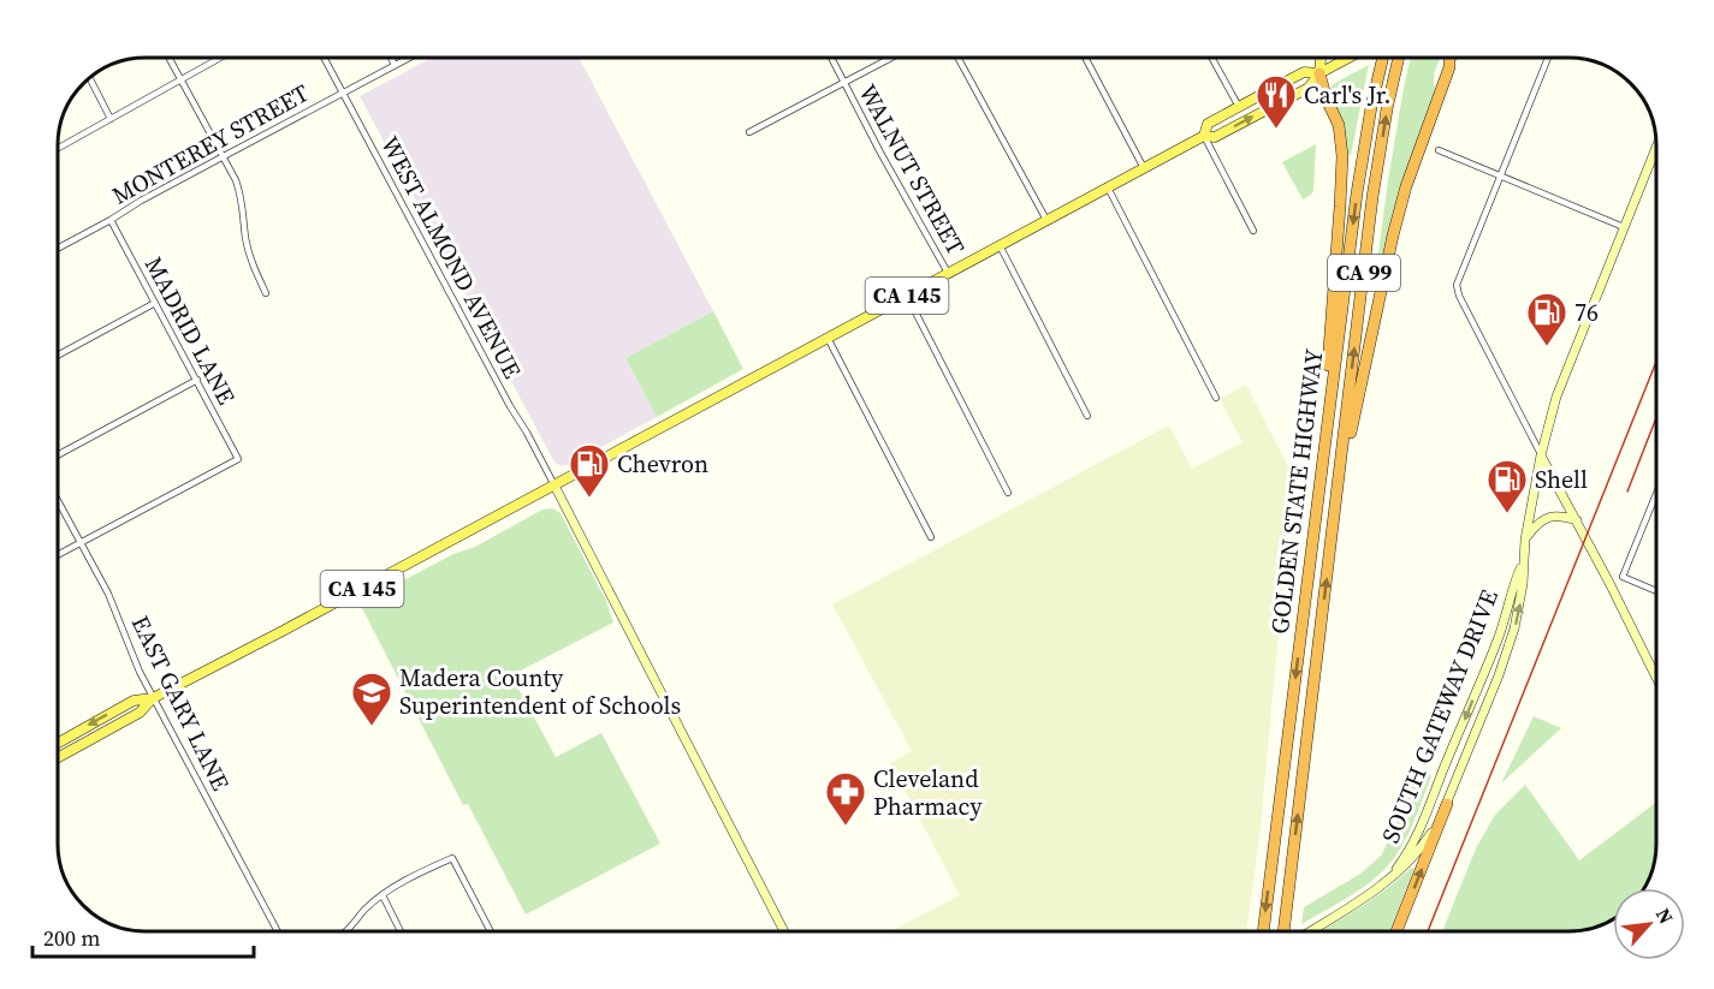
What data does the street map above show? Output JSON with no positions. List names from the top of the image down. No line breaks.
{"streets":{"highway":["CA 99","GOLDEN STATE HIGHWAY"],"main road":["CA 145","SOUTH GATEWAY DRIVE"],"street":["MONTEREY STREET","WALNUT STREET","WEST ALMOND AVENUE","MADRID LANE","EAST GARY LANE"]},"crossings":[["MONTEREY STREET","WEST ALMOND AVENUE"],["MONTEREY STREET","MADRID LANE"],["WALNUT STREET","CA 145"],["WEST ALMOND AVENUE","CA 145"],["CA 145","EAST GARY LANE"],["MADRID LANE","EAST GARY LANE"]],"places":{"restaurant":["Carl's Jr."],"fuel station":["76","Chevron","Shell"],"school or university":["Madera County Superintendent of Schools"],"pharmacy":["Cleveland Pharmacy"]},"scale_bar":"200 m","north":"top right"}
